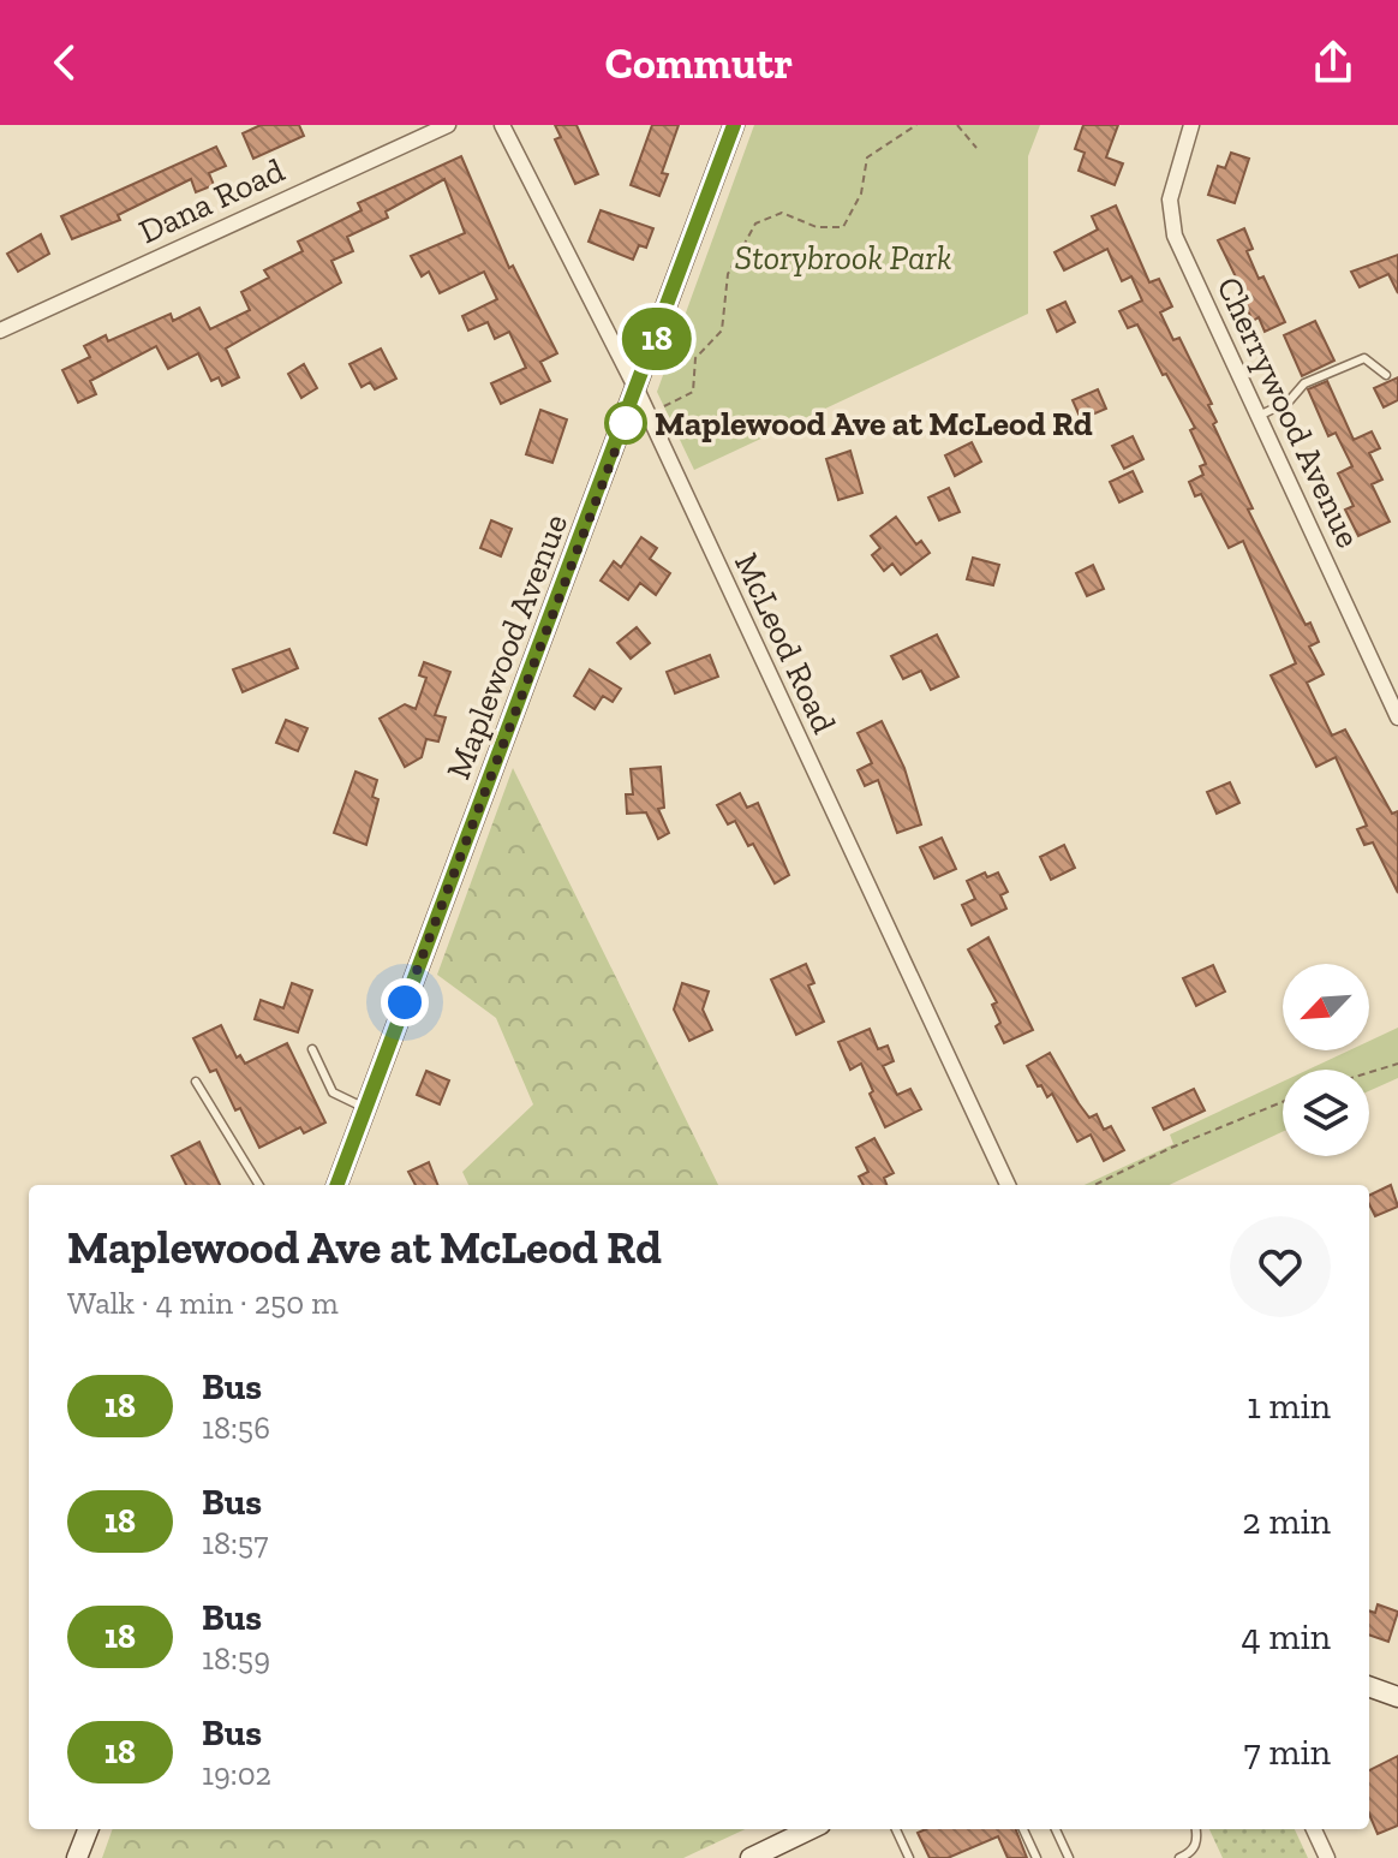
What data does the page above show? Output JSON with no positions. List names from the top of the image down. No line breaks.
{"streets":{"street":["Dana Road","Cherrywood Avenue","McLeod Road","Maplewood Avenue"]},"crossings":[["McLeod Road","Maplewood Avenue"]],"parks":["Storybrook Park"],"places":["Maplewood Ave at McLeod Rd"],"lines":["bus line 18"],"north":"bottom left","page":{"header":"Commutr","on_map":"18","heading":["Maplewood Ave at McLeod Rd","Walk · 4 min · 250 m"],"list":[{"mark":"18","name":"Bus","note":"18:56","value":"1 min"},{"mark":"18","name":"Bus","note":"18:57","value":"2 min"},{"mark":"18","name":"Bus","note":"18:59","value":"4 min"},{"mark":"18","name":"Bus","note":"19:02","value":"7 min"}]}}
